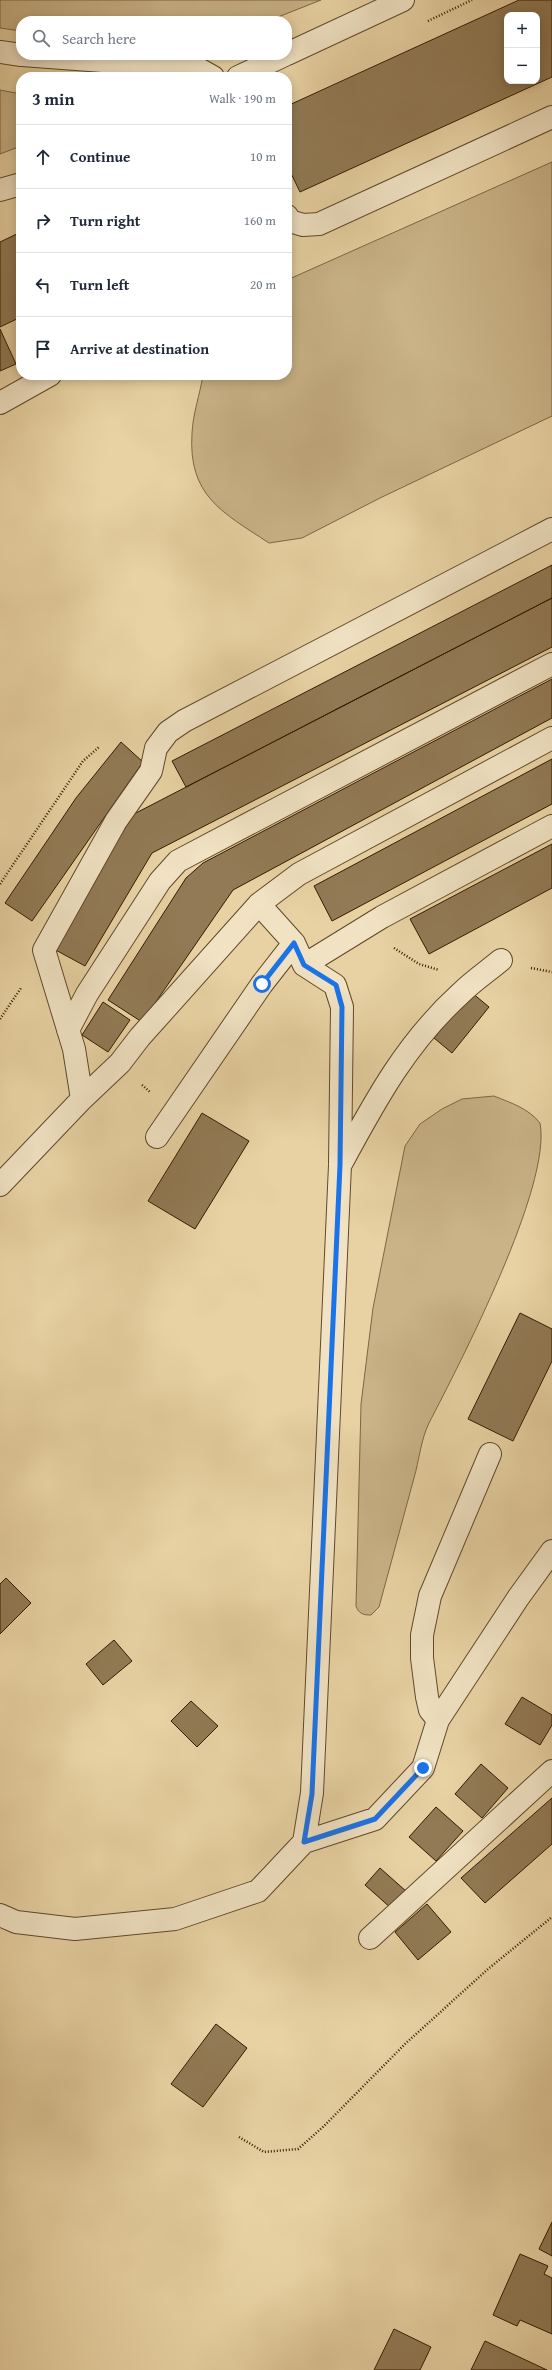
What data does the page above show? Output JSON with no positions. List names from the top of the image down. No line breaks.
{"page":{"map_buttons":["+","−"],"search":"Search here","heading":["3 min","Walk · 190 m"],"list":[["Continue","10 m"],["Turn right","160 m"],["Turn left","20 m"],"Arrive at destination"]}}
